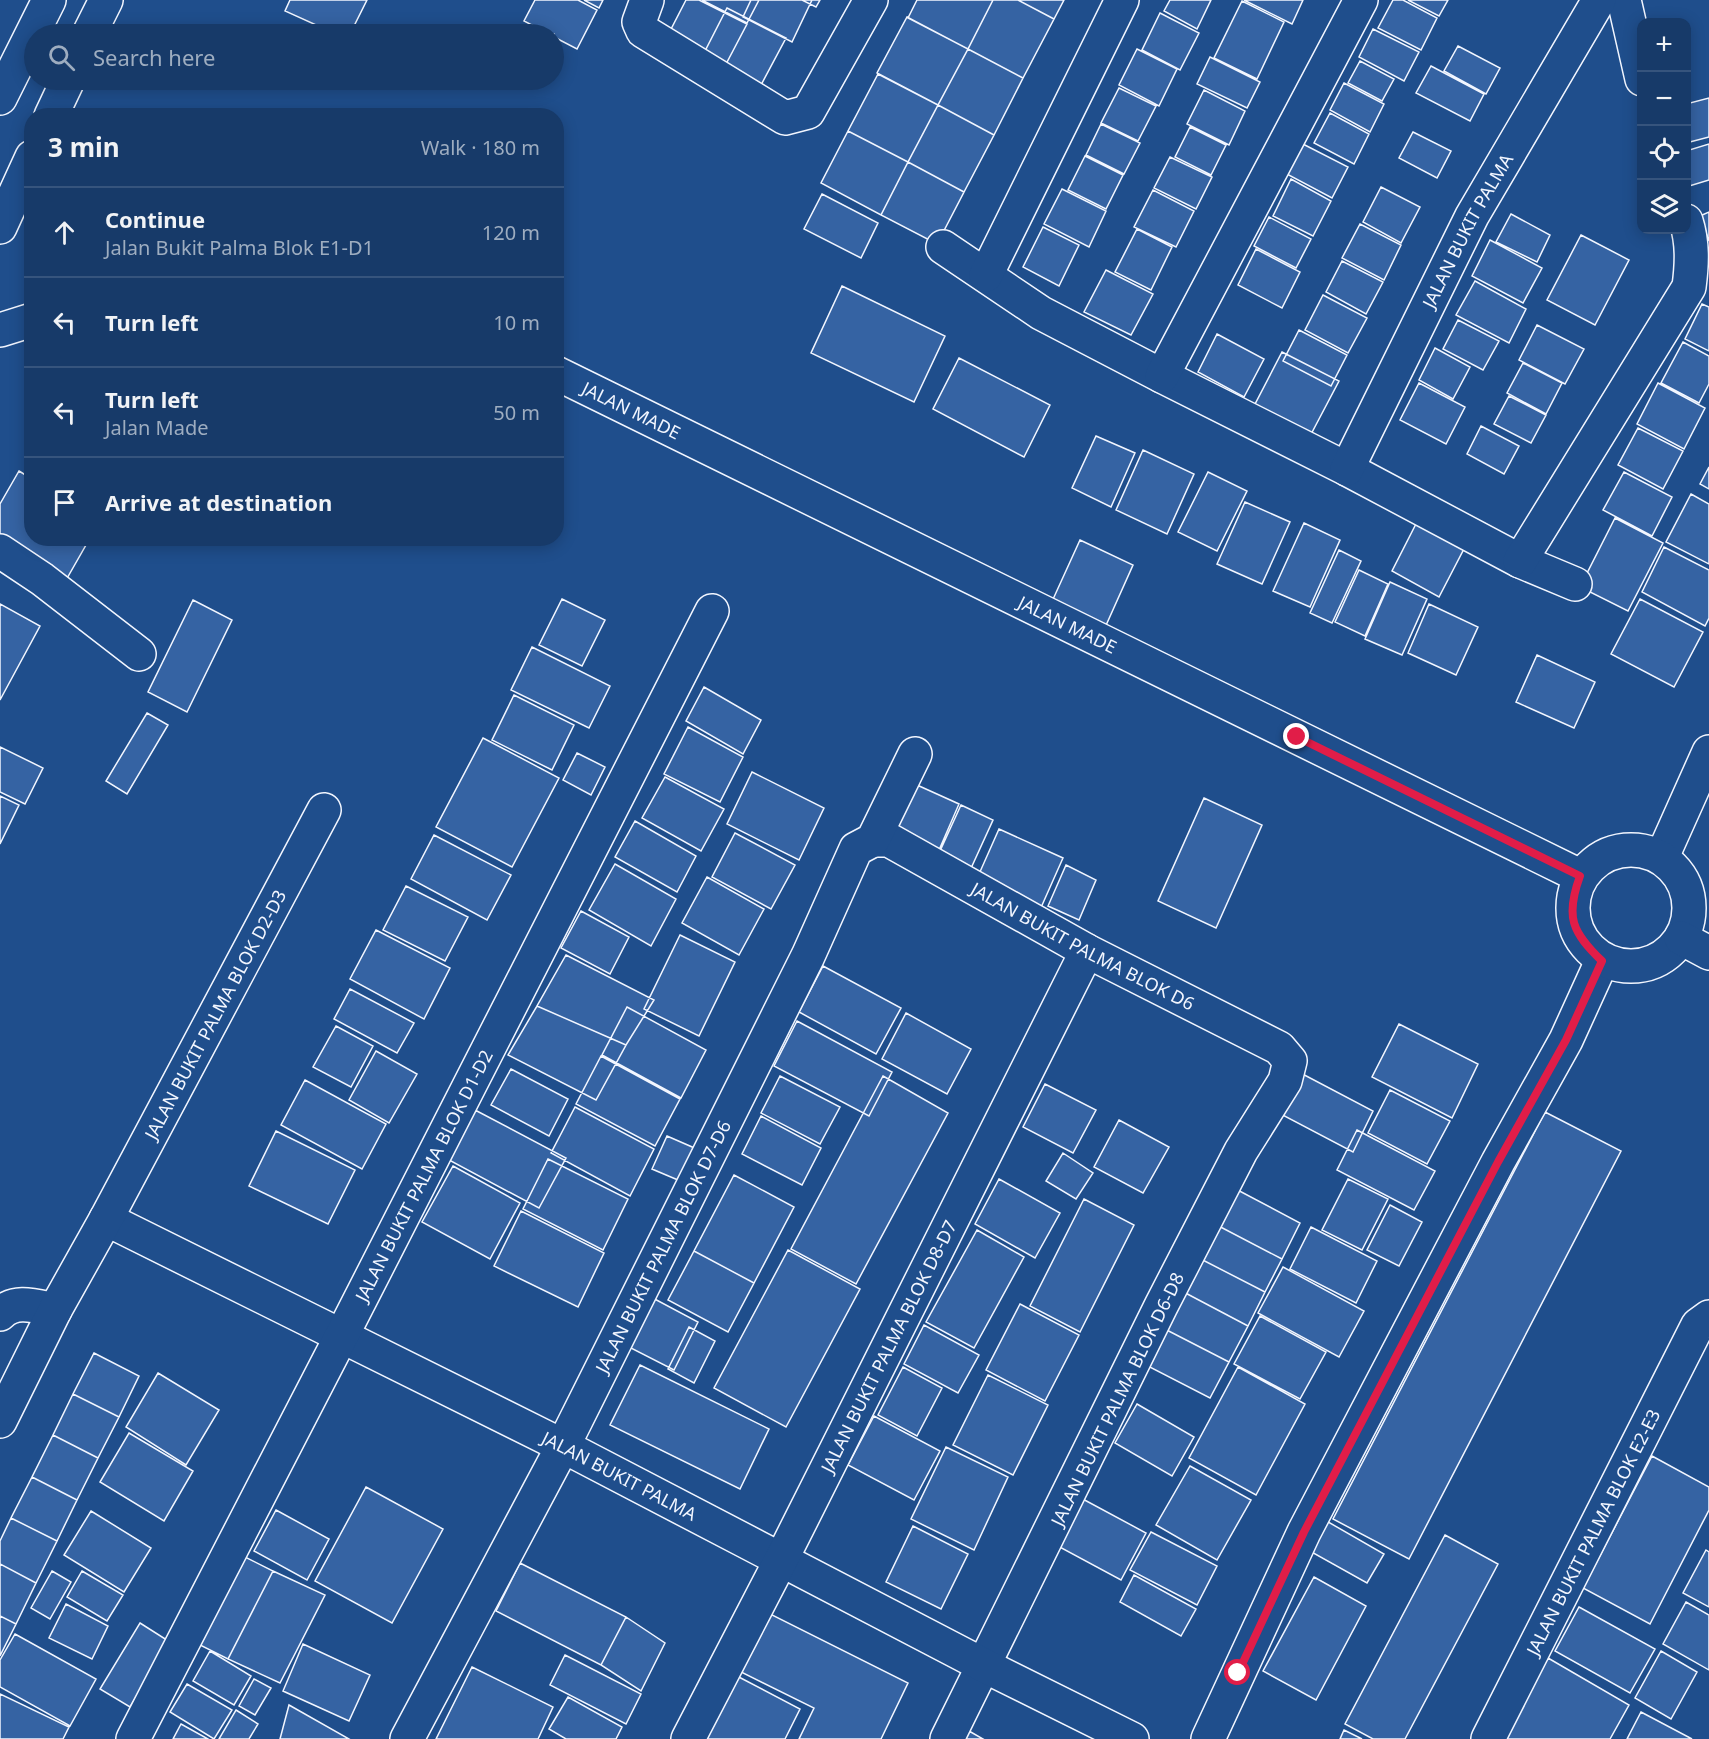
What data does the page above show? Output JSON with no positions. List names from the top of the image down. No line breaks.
{"streets":{"street":["JALAN BUKIT PALMA","JALAN MADE","JALAN BUKIT PALMA BLOK D6","JALAN BUKIT PALMA BLOK D2-D3","JALAN BUKIT PALMA BLOK D1-D2","JALAN BUKIT PALMA BLOK D7-D6","JALAN BUKIT PALMA BLOK D8-D7","JALAN BUKIT PALMA BLOK D6-D8","JALAN BUKIT PALMA BLOK E2-E3"]},"crossings":[["JALAN BUKIT PALMA","JALAN BUKIT PALMA BLOK D2-D3"],["JALAN BUKIT PALMA","JALAN BUKIT PALMA BLOK D1-D2"],["JALAN BUKIT PALMA","JALAN BUKIT PALMA BLOK D7-D6"],["JALAN BUKIT PALMA","JALAN BUKIT PALMA BLOK D8-D7"],["JALAN BUKIT PALMA","JALAN BUKIT PALMA BLOK D6-D8"],["JALAN BUKIT PALMA BLOK D6","JALAN BUKIT PALMA BLOK D7-D6"],["JALAN BUKIT PALMA BLOK D6","JALAN BUKIT PALMA BLOK D8-D7"],["JALAN BUKIT PALMA BLOK D6","JALAN BUKIT PALMA BLOK D6-D8"]],"page":{"map_buttons":["+","−"],"search":"Search here","heading":["3 min","Walk · 180 m"],"list":[["Continue","Jalan Bukit Palma Blok E1-D1","120 m"],["Turn left","10 m"],["Turn left","Jalan Made","50 m"],"Arrive at destination"]}}
